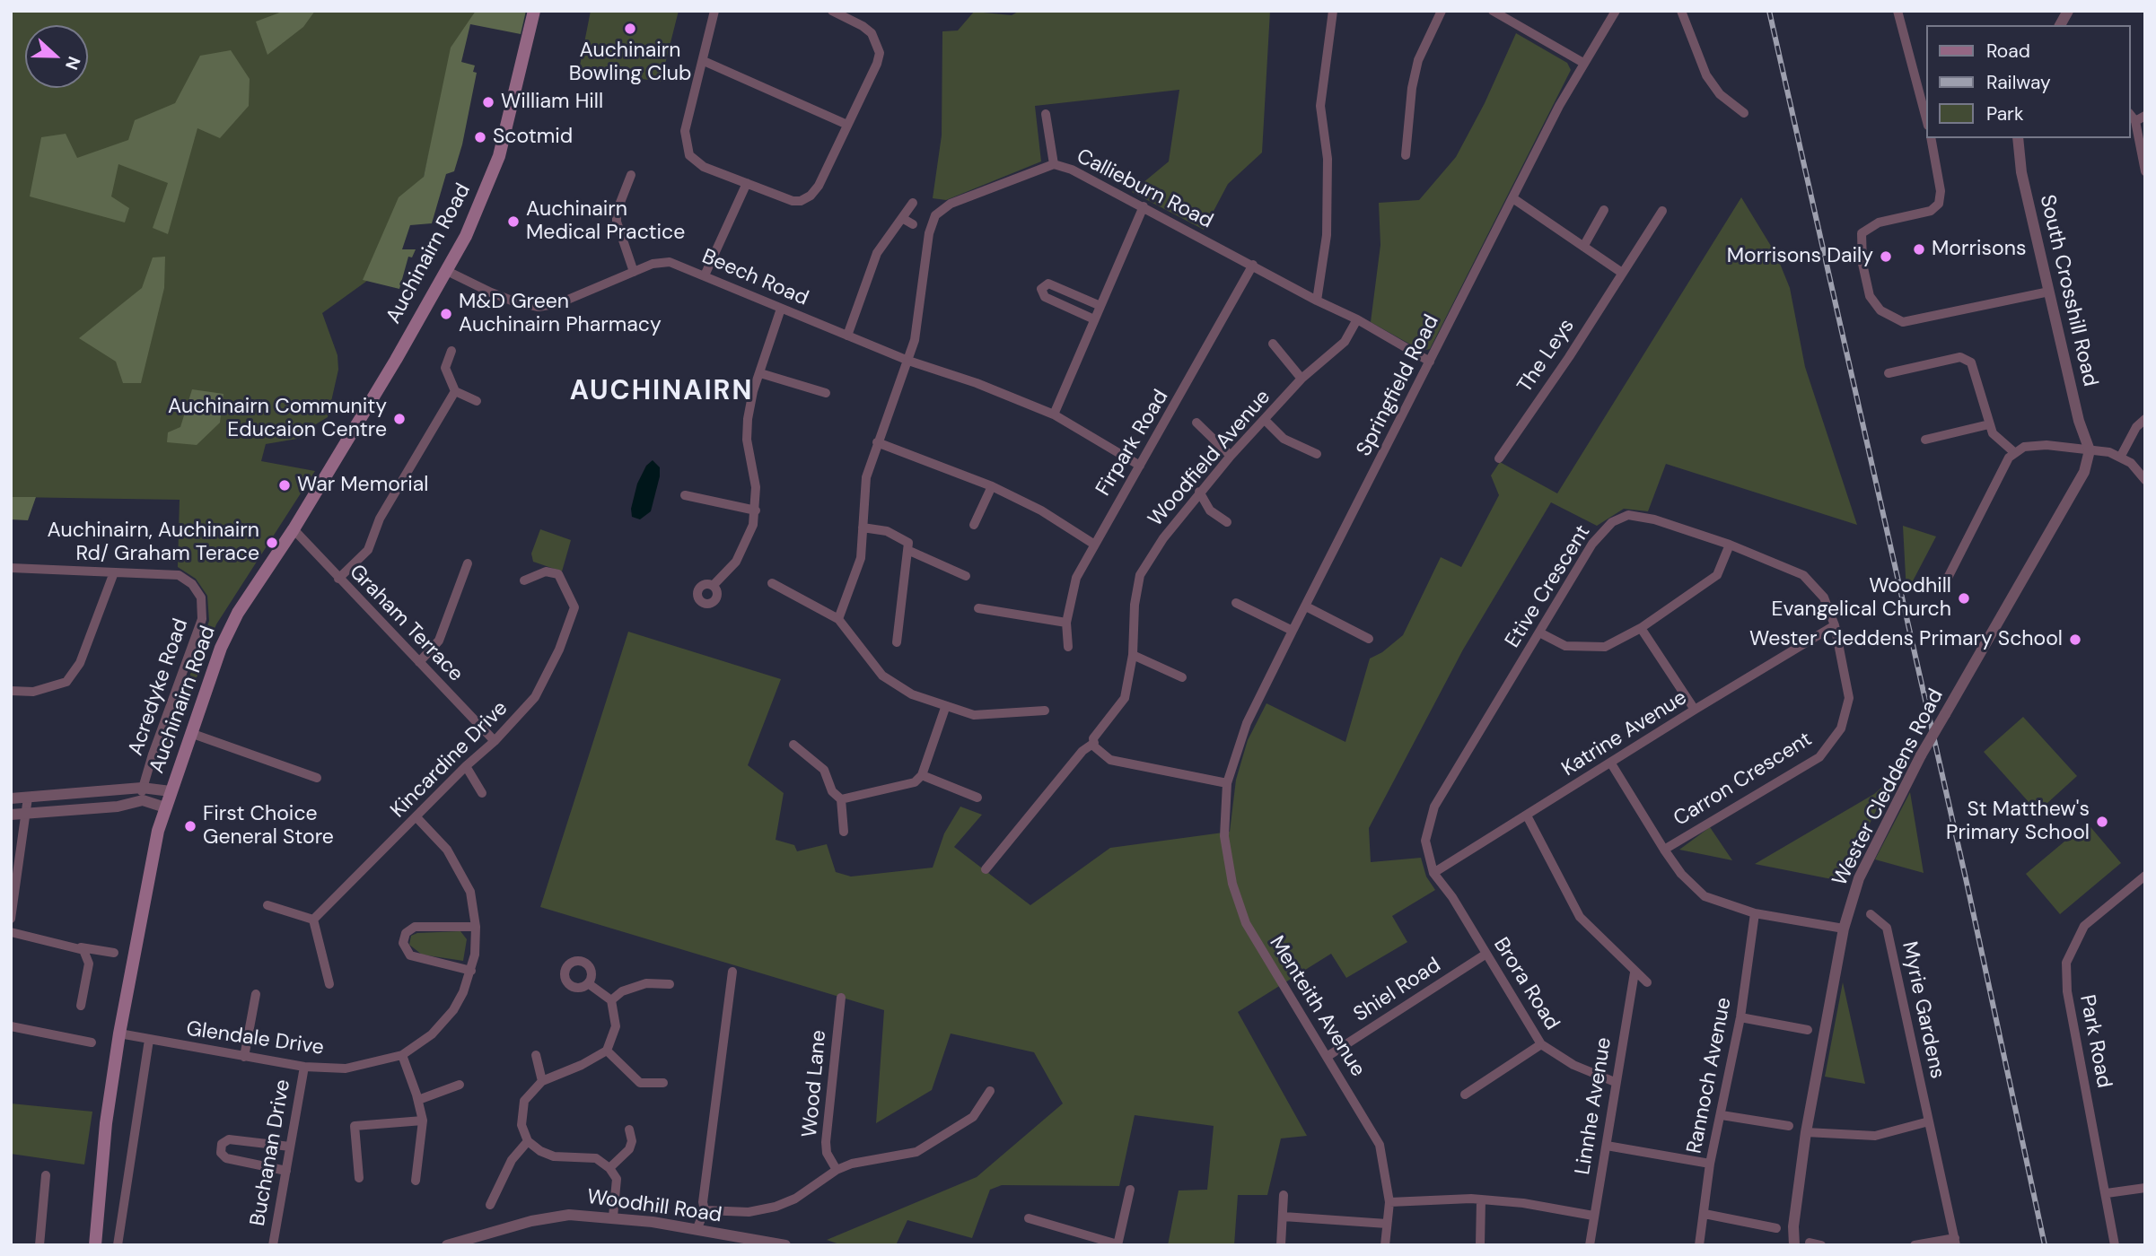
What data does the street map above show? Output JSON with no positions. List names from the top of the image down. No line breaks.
{"streets":{"main road":["Auchinairn Road"],"street":["Callieburn Road","Beech Road","South Crosshill Road","The Leys","Springfield Road","Firpark Road","Woodfield Avenue","Etive Crescent","Graham Terrace","Acredyke Road","Katrine Avenue","Kincardine Drive","Carron Crescent","Wester Cleddens Road","Brora Road","Shiel Road","Menteith Avenue","Myrie Gardens","Glendale Drive","Park Road","Rannoch Avenue","Wood Lane","Linnhe Avenue","Buchanan Drive","Woodhill Road"]},"crossings":[["Callieburn Road","Beech Road"],["Callieburn Road","Springfield Road"],["Callieburn Road","Firpark Road"],["Callieburn Road","Woodfield Avenue"],["Auchinairn Road","Beech Road"],["Auchinairn Road","Graham Terrace"],["Auchinairn Road","Glendale Drive"],["Beech Road","Firpark Road"],["South Crosshill Road","Wester Cleddens Road"],["Springfield Road","Menteith Avenue"],["Etive Crescent","Katrine Avenue"],["Etive Crescent","Carron Crescent"],["Etive Crescent","Brora Road"],["Graham Terrace","Kincardine Drive"],["Katrine Avenue","Carron Crescent"],["Katrine Avenue","Brora Road"],["Kincardine Drive","Glendale Drive"],["Brora Road","Shiel Road"],["Brora Road","Linnhe Avenue"],["Shiel Road","Menteith Avenue"],["Glendale Drive","Buchanan Drive"]],"districts":["AUCHINAIRN"],"places":["Auchinairn Bowling Club","William Hill","Scotmid","Auchinairn Medical Practice","Morrisons","Morrisons Daily","M&D Green Auchinairn Pharmacy","Auchinairn Community Educaion Centre","War Memorial","Auchinairn, Auchinairn Rd/ Graham Terace","Woodhill Evangelical Church","Wester Cleddens Primary School","St Matthew's Primary School","First Choice General Store"],"legend":["Road","Railway","Park"],"north":"right"}
